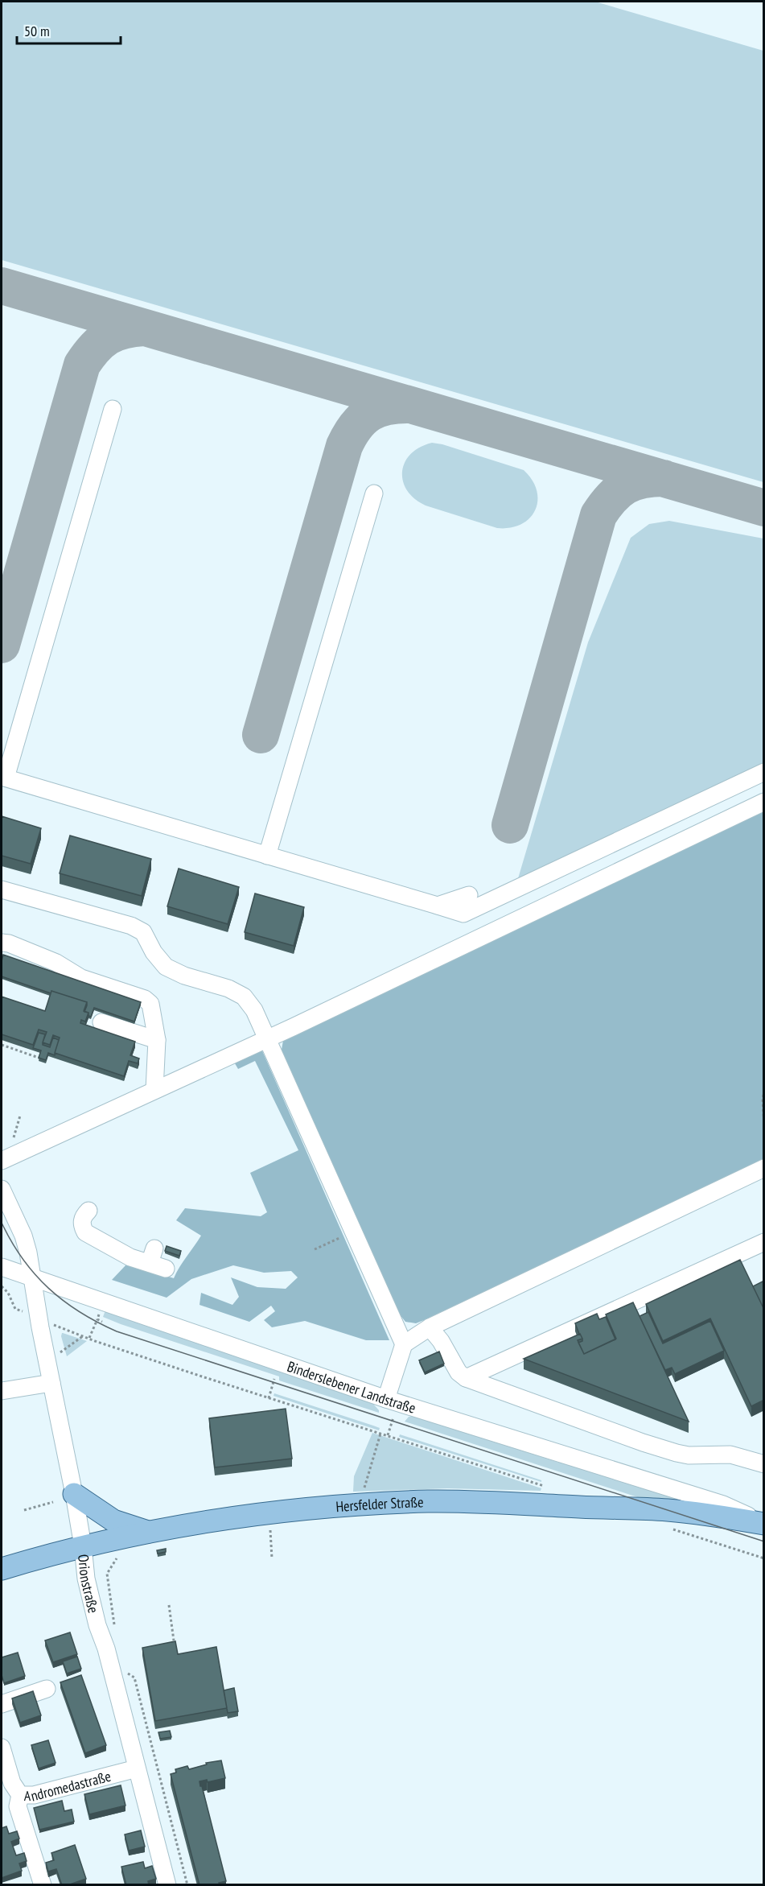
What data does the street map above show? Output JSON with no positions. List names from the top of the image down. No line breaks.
{"streets":{"main road":["Hersfelder Straße"],"street":["Binderslebener Landstraße","Orionstraße","Andromedastraße"]},"crossings":[["Binderslebener Landstraße","Hersfelder Straße"],["Binderslebener Landstraße","Orionstraße"],["Hersfelder Straße","Orionstraße"],["Orionstraße","Andromedastraße"]],"scale_bar":"50 m"}
